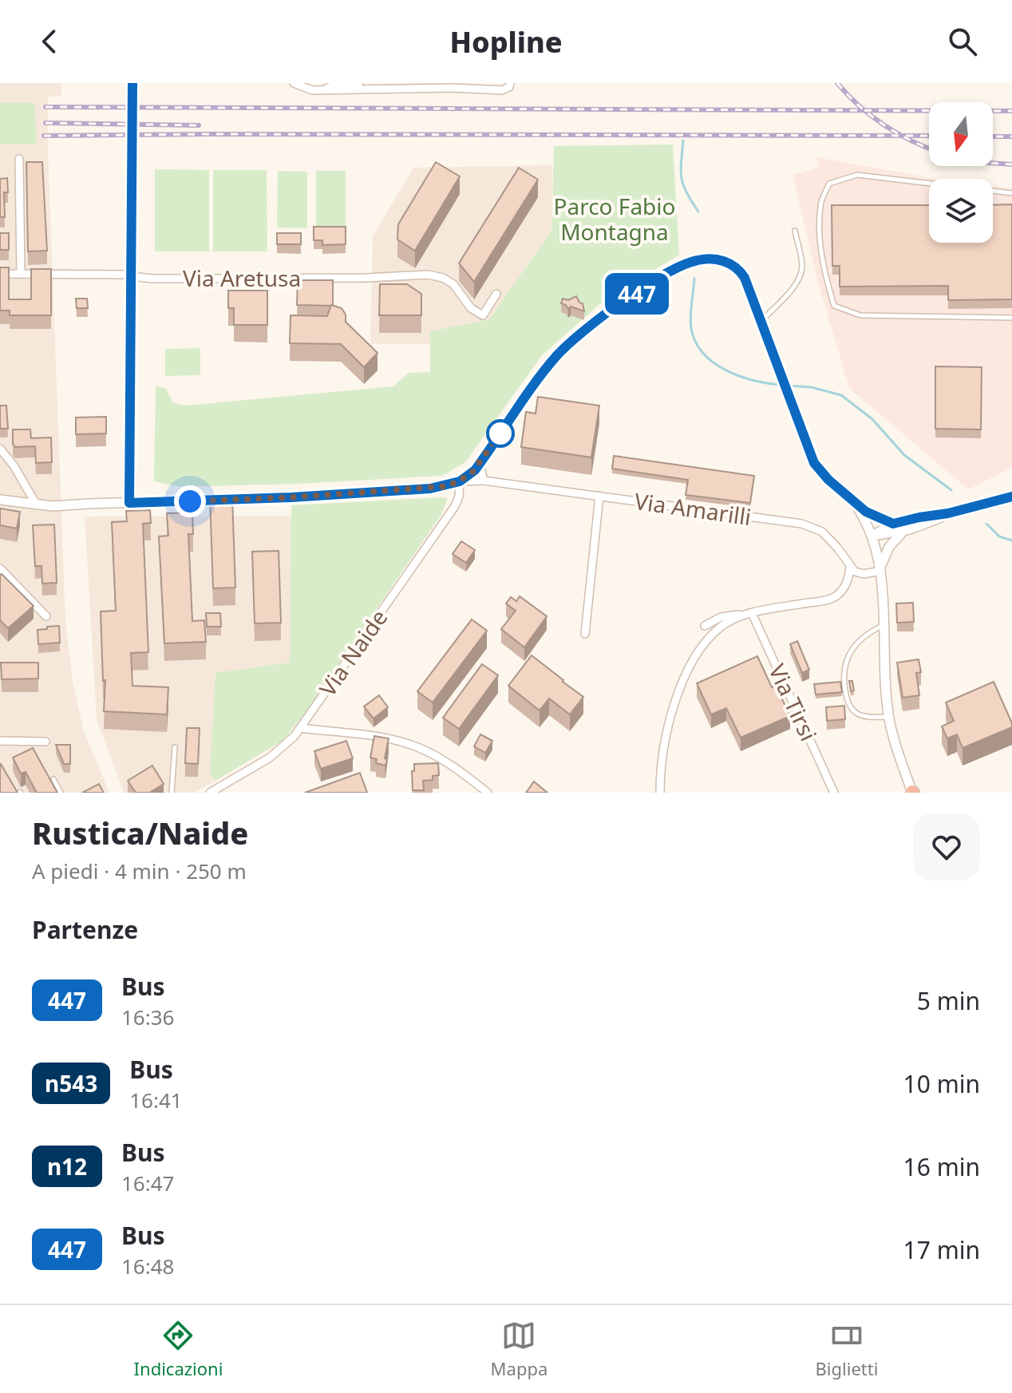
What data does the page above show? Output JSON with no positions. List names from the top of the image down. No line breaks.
{"streets":{"street":["Via Aretusa","Via Amarilli","Via Naide","Via Tirsi"]},"crossings":[["Via Amarilli","Via Naide"]],"parks":["Parco Fabio Montagna"],"lines":["bus line 447"],"north":"bottom","page":{"header":"Hopline","on_map":"447","heading":[["Rustica/Naide","A piedi · 4 min · 250 m"],"Partenze"],"list":[{"mark":"447","name":"Bus","note":"16:36","value":"5 min"},{"mark":"n543","name":"Bus","note":"16:41","value":"10 min"},{"mark":"n12","name":"Bus","note":"16:47","value":"16 min"},{"mark":"447","name":"Bus","note":"16:48","value":"17 min"}],"tabs":["Indicazioni","Mappa","Biglietti"]}}
